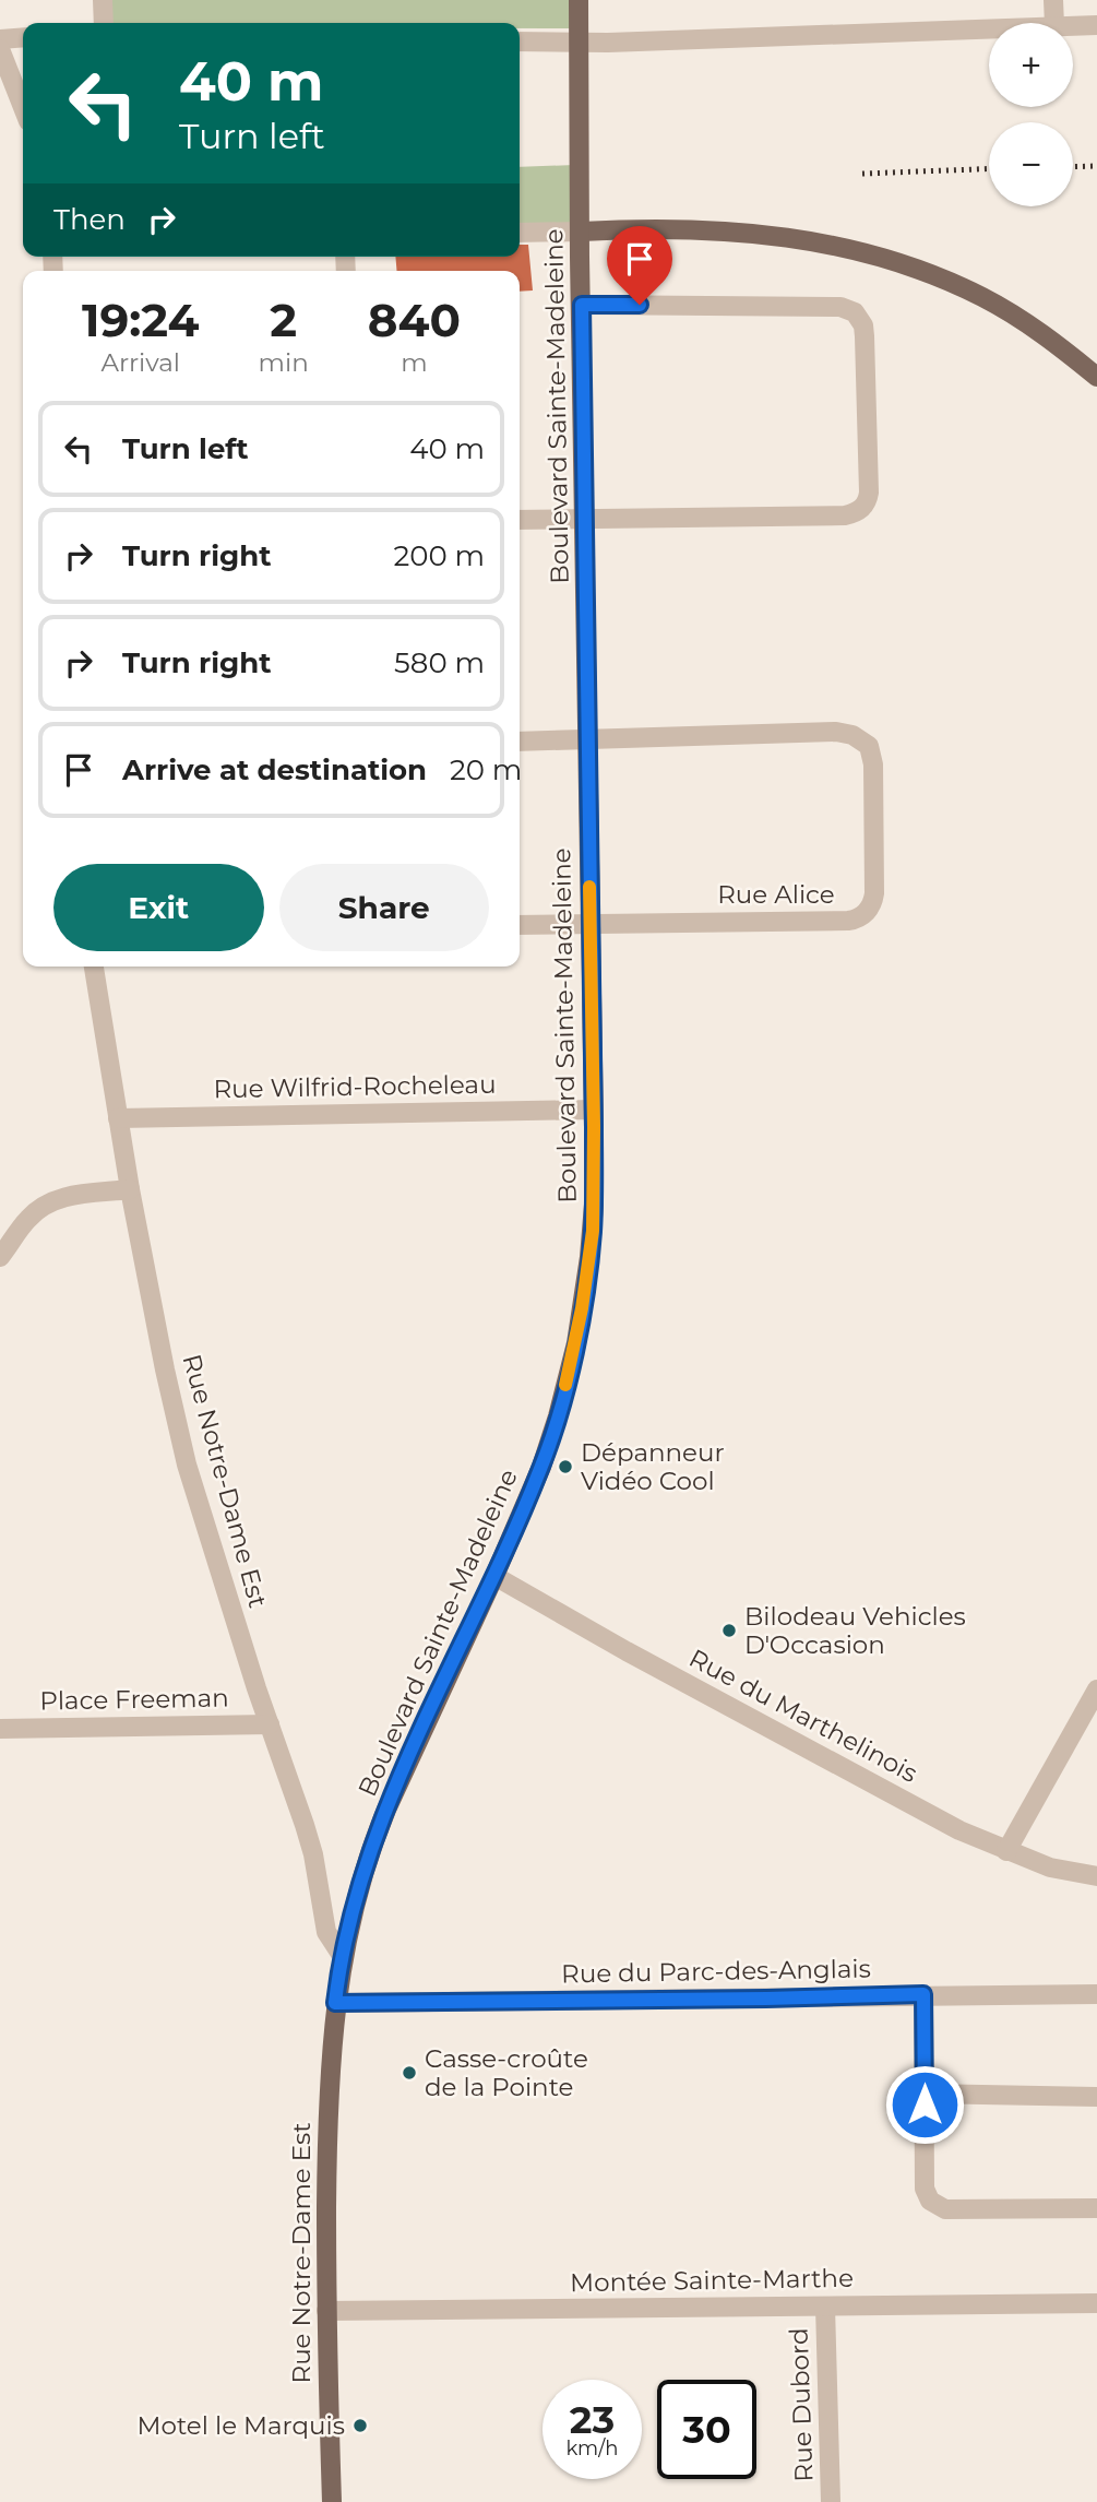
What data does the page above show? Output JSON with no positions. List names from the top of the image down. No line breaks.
{"streets":{"main road":["Boulevard Sainte-Madeleine","Rue Notre-Dame Est"],"street":["Rue Alice","Rue Wilfrid-Rocheleau","Place Freeman","Rue du Marthelinois","Rue du Parc-des-Anglais","Montée Sainte-Marthe","Rue Dubord"]},"crossings":[["Boulevard Sainte-Madeleine","Rue Alice"],["Boulevard Sainte-Madeleine","Rue Wilfrid-Rocheleau"],["Boulevard Sainte-Madeleine","Rue Notre-Dame Est"],["Boulevard Sainte-Madeleine","Rue du Marthelinois"],["Boulevard Sainte-Madeleine","Rue du Parc-des-Anglais"],["Rue Wilfrid-Rocheleau","Rue Notre-Dame Est"],["Rue Notre-Dame Est","Place Freeman"],["Rue Notre-Dame Est","Rue du Parc-des-Anglais"],["Rue Notre-Dame Est","Montée Sainte-Marthe"],["Montée Sainte-Marthe","Rue Dubord"]],"places":["Dépanneur Vidéo Cool","Bilodeau Vehicles D'Occasion","Casse-croûte de la Pointe","Motel le Marquis"],"page":{"map_buttons":["+","−"],"turn":["40 m","Turn left"],"then":"Then","eta":["19:24","Arrival","2","min","840","m"],"list":[{"name":"Turn left","value":"40 m"},{"name":"Turn right","value":"200 m"},{"name":"Turn right","value":"580 m"},{"name":"Arrive at destination","value":"20 m"}],"buttons":["Exit","Share"],"speed":"23 km/h","limit":"30"}}
